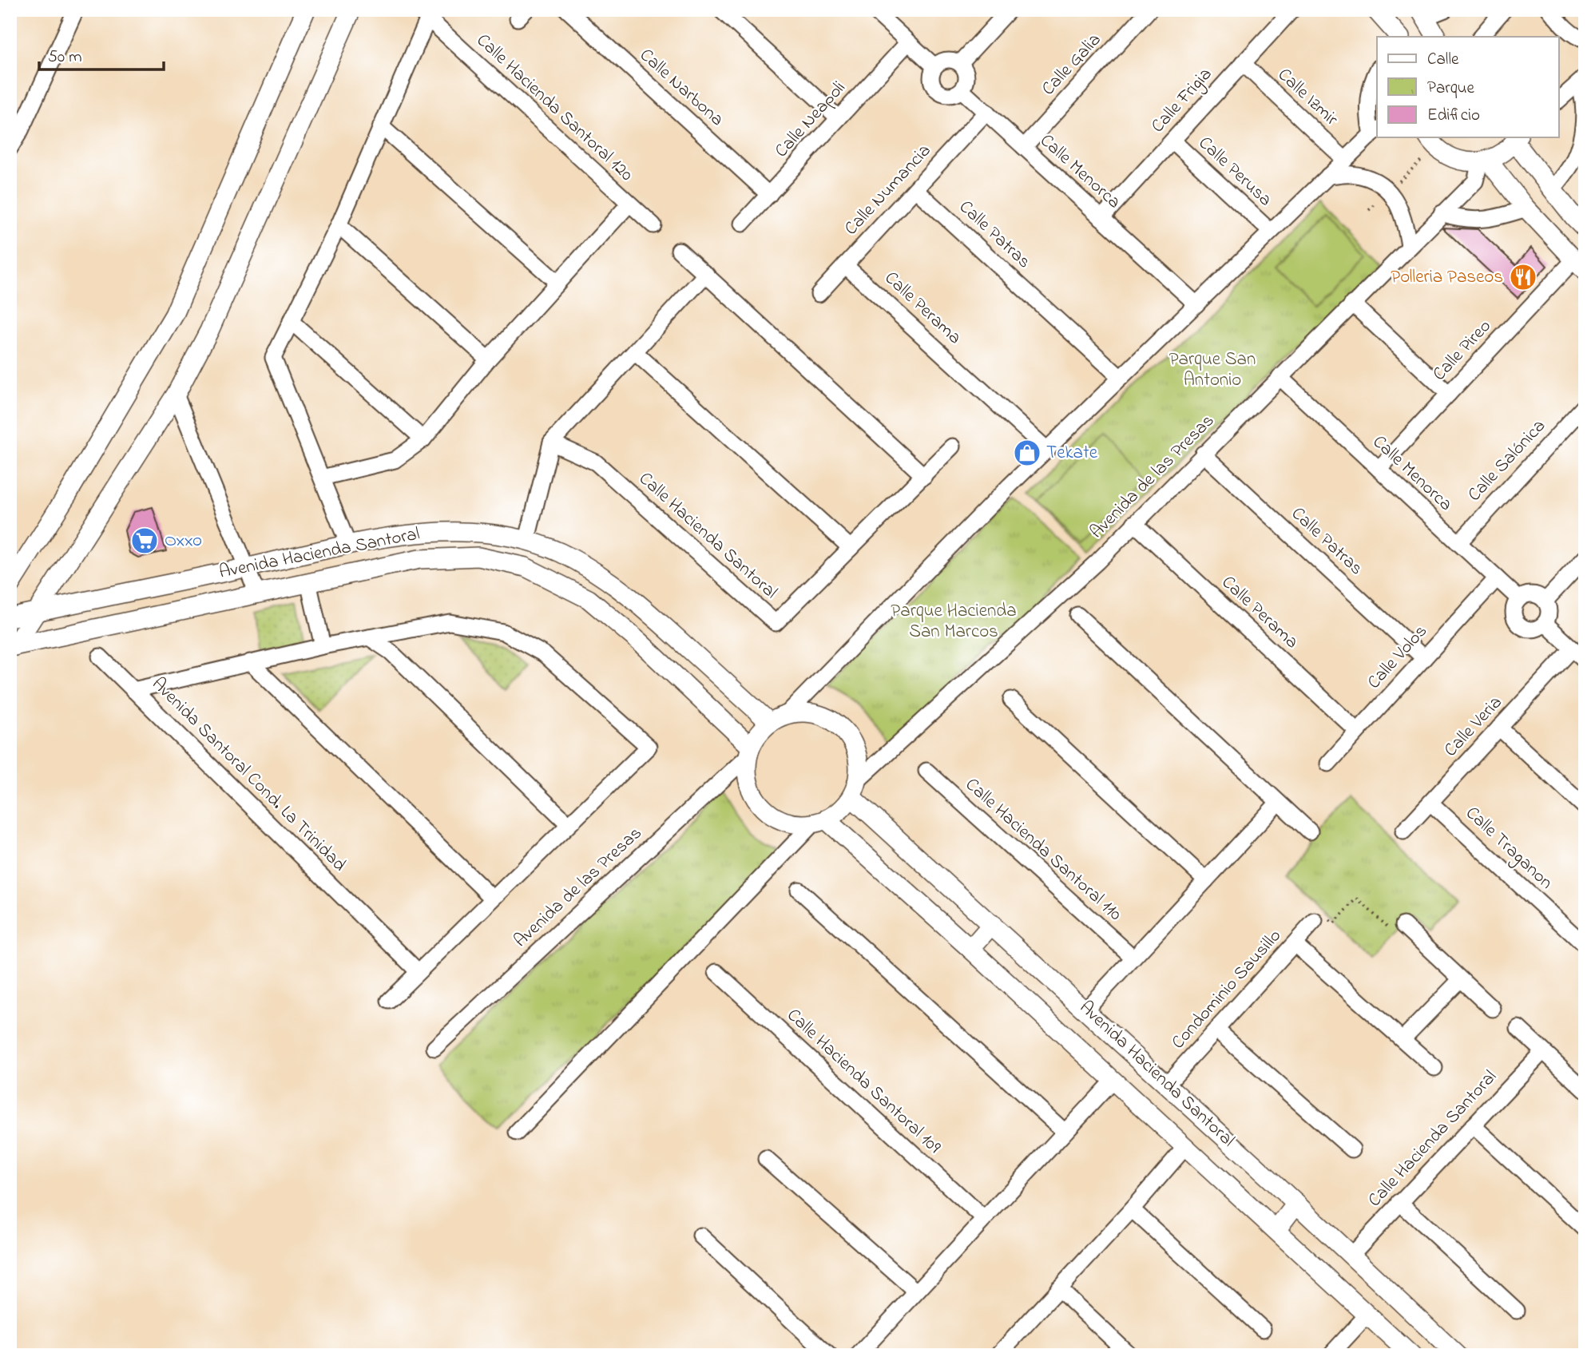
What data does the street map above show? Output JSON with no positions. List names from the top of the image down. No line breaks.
{"streets":{"street":["Calle Galia","Calle Narbona","Calle Izmir","Calle Frigia","Calle Hacienda Santoral 120","Calle Neapoli","Calle Menorca","Calle Perusa","Calle Numancia","Calle Patras","Calle Perama","Calle Pireo","Calle Salónica","Avenida de las Presas","Calle Hacienda Santoral","Avenida Hacienda Santoral","Calle Volos","Calle Veria","Avenida Santoral Cond. La Trinidad","Calle Traganon","Calle Hacienda Santoral 110","Condominio Sausillo","Calle Hacienda Santoral 109"]},"crossings":[["Calle Galia","Calle Menorca"],["Calle Narbona","Calle Neapoli"],["Calle Izmir","Calle Frigia"],["Calle Frigia","Calle Menorca"],["Calle Frigia","Calle Perusa"],["Calle Hacienda Santoral 120","Avenida Hacienda Santoral"],["Calle Menorca","Calle Numancia"],["Calle Menorca","Calle Pireo"],["Calle Menorca","Calle Salónica"],["Calle Menorca","Avenida de las Presas"],["Calle Menorca","Calle Volos"],["Calle Numancia","Calle Patras"],["Calle Numancia","Calle Perama"],["Calle Patras","Avenida de las Presas"],["Calle Patras","Calle Volos"],["Calle Perama","Avenida de las Presas"],["Calle Perama","Calle Volos"],["Avenida de las Presas","Avenida Hacienda Santoral"],["Calle Hacienda Santoral","Avenida Hacienda Santoral"],["Avenida Hacienda Santoral","Condominio Sausillo"],["Calle Veria","Calle Traganon"]],"parks":["Parque San Antonio","Parque Hacienda San Marcos"],"places":{"restaurant":["Polleria Paseos"],"shop":["Tekate"],"supermarket":["Oxxo"]},"legend":["Calle","Parque","Edificio"],"scale_bar":"50 m"}
